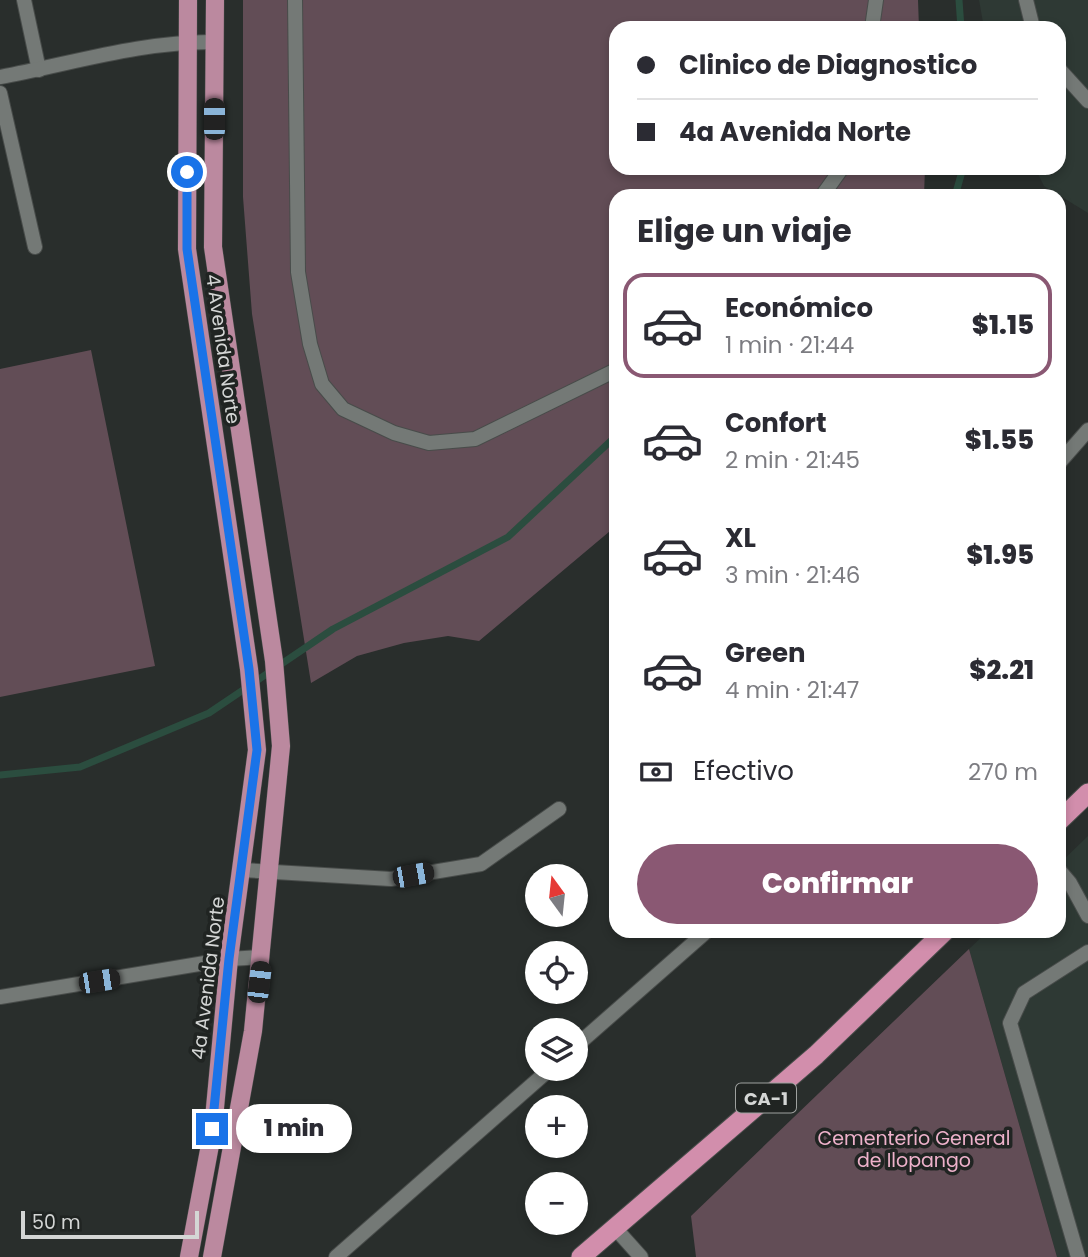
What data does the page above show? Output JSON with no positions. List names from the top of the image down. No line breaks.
{"streets":{"highway":["CA-1"],"main road":["4 Avenida Norte","4a Avenida Norte"]},"crossings":[["4 Avenida Norte","4a Avenida Norte"]],"parks":["Cementerio General de Ilopango"],"scale_bar":"50 m","north":"top","page":{"banner":["Clinico de Diagnostico","4a Avenida Norte"],"heading":"Elige un viaje","list":[{"name":"Económico","note":"1 min · 21:44","value":"$1.15"},{"name":"Confort","note":"2 min · 21:45","value":"$1.55"},{"name":"XL","note":"3 min · 21:46","value":"$1.95"},{"name":"Green","note":"4 min · 21:47","value":"$2.21"}],"pay":["Efectivo","270 m"],"buttons":"Confirmar","map_buttons":["+","−"],"bubble":"1 min","scale":"50 m"}}
